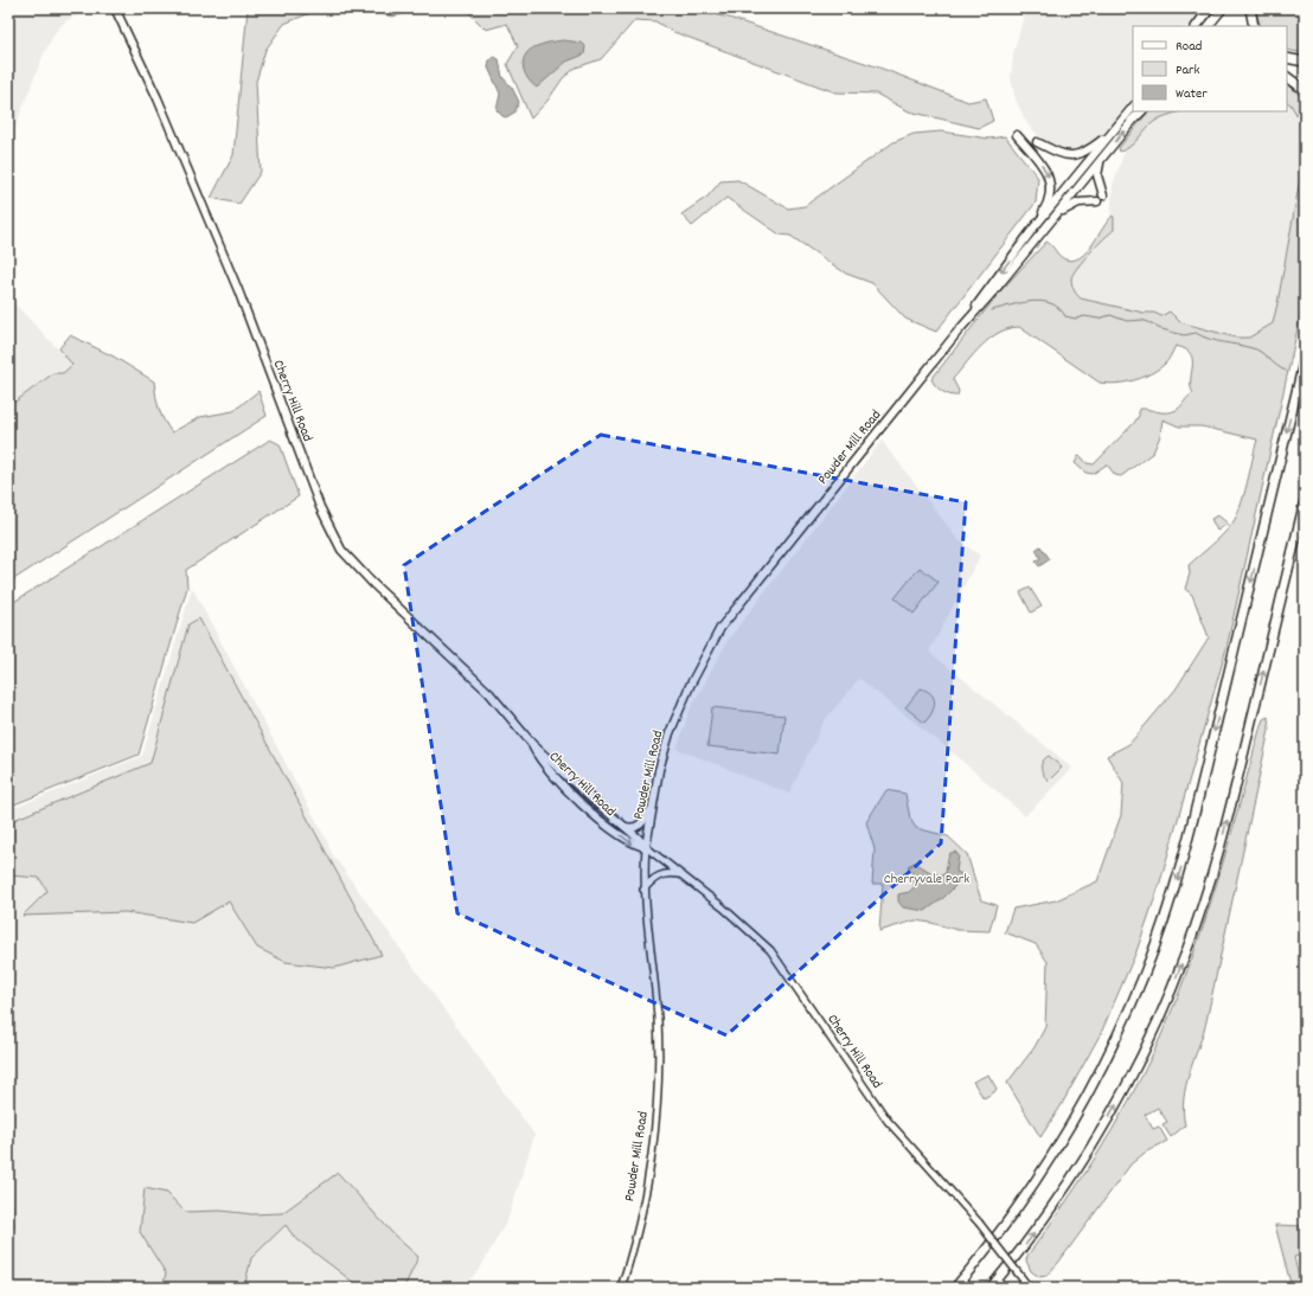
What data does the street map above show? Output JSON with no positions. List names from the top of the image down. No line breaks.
{"streets":{"main road":["Cherry Hill Road","Powder Mill Road"]},"crossings":[["Cherry Hill Road","Powder Mill Road"]],"parks":["Cherryvale Park"],"legend":["Road","Park","Water"]}
